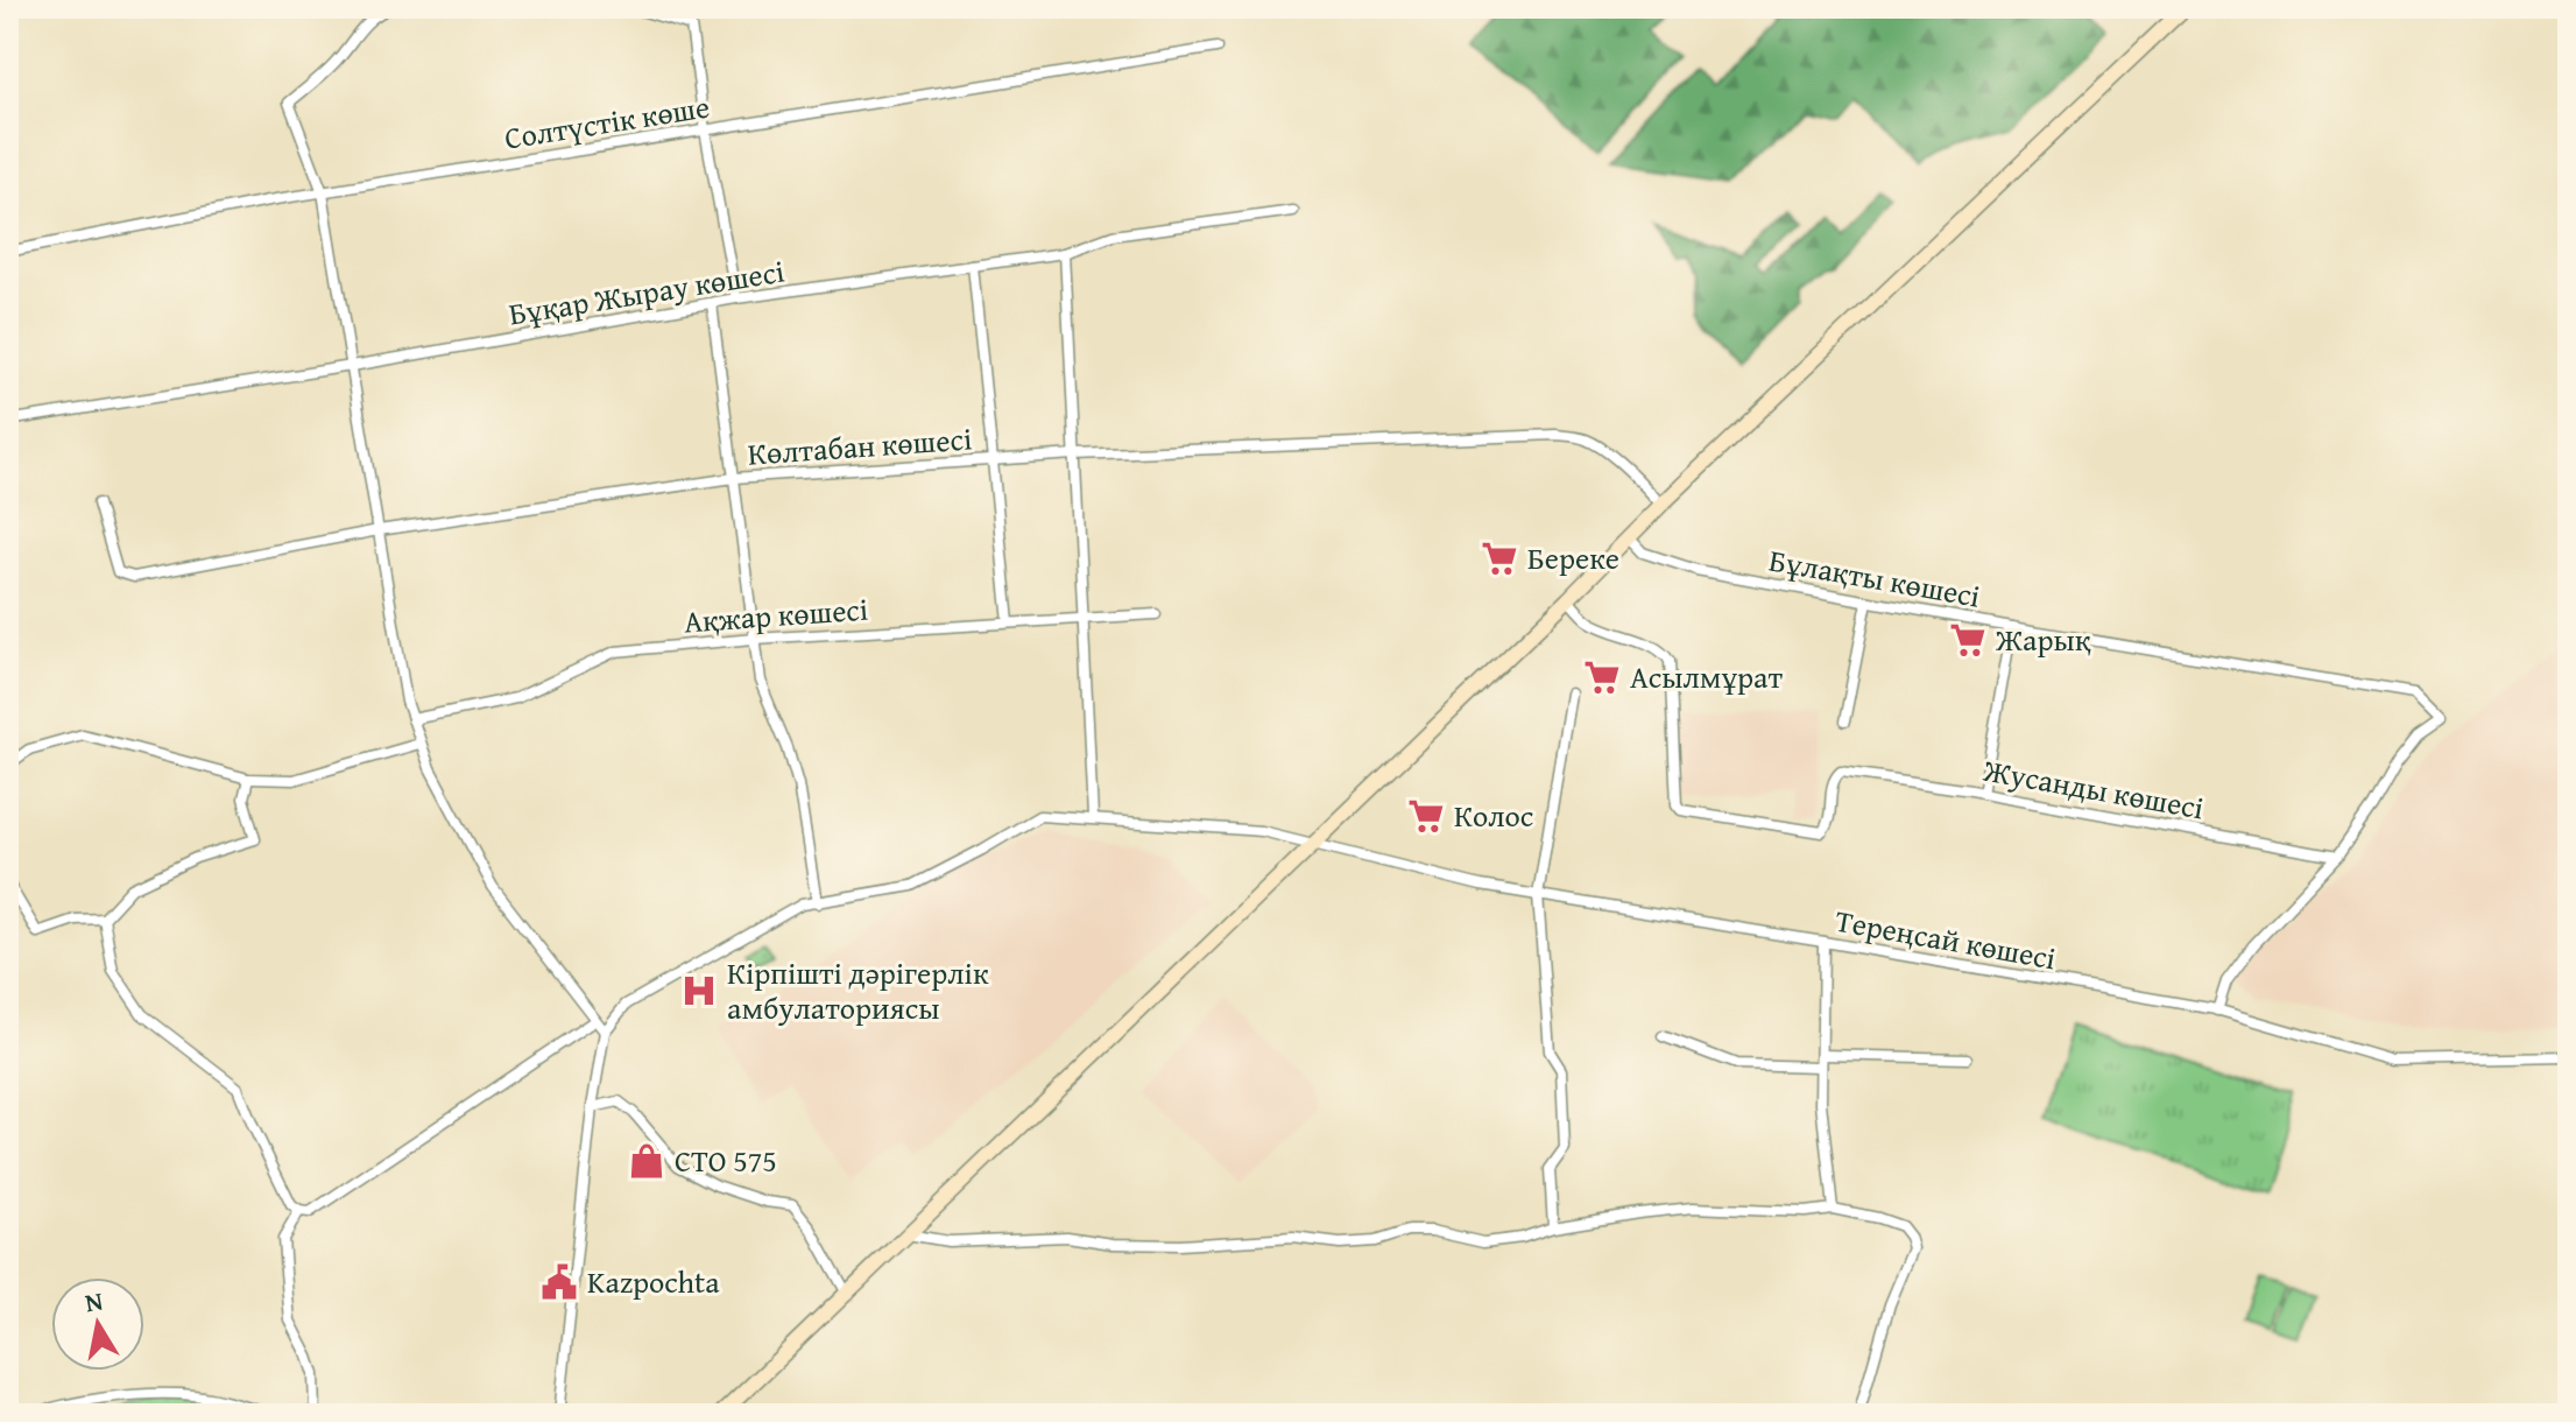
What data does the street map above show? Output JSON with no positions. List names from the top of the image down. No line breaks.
{"streets":{"street":["Солтүстік көше","Бұқар Жырау көшесі","Көлтабан көшесі","Бұлақты көшесі","Ақжар көшесі","Жусанды көшесі","Тереңсай көшесі"]},"crossings":[["Бұлақты көшесі","Жусанды көшесі"]],"places":{"supermarket":["Береке","Жарық","Асылмұрат","Колос"],"hospital":["Кірпішті дәрігерлік амбулаториясы"],"shop":["СТО 575"],"public building":["Kazpochta"]},"north":"top"}
